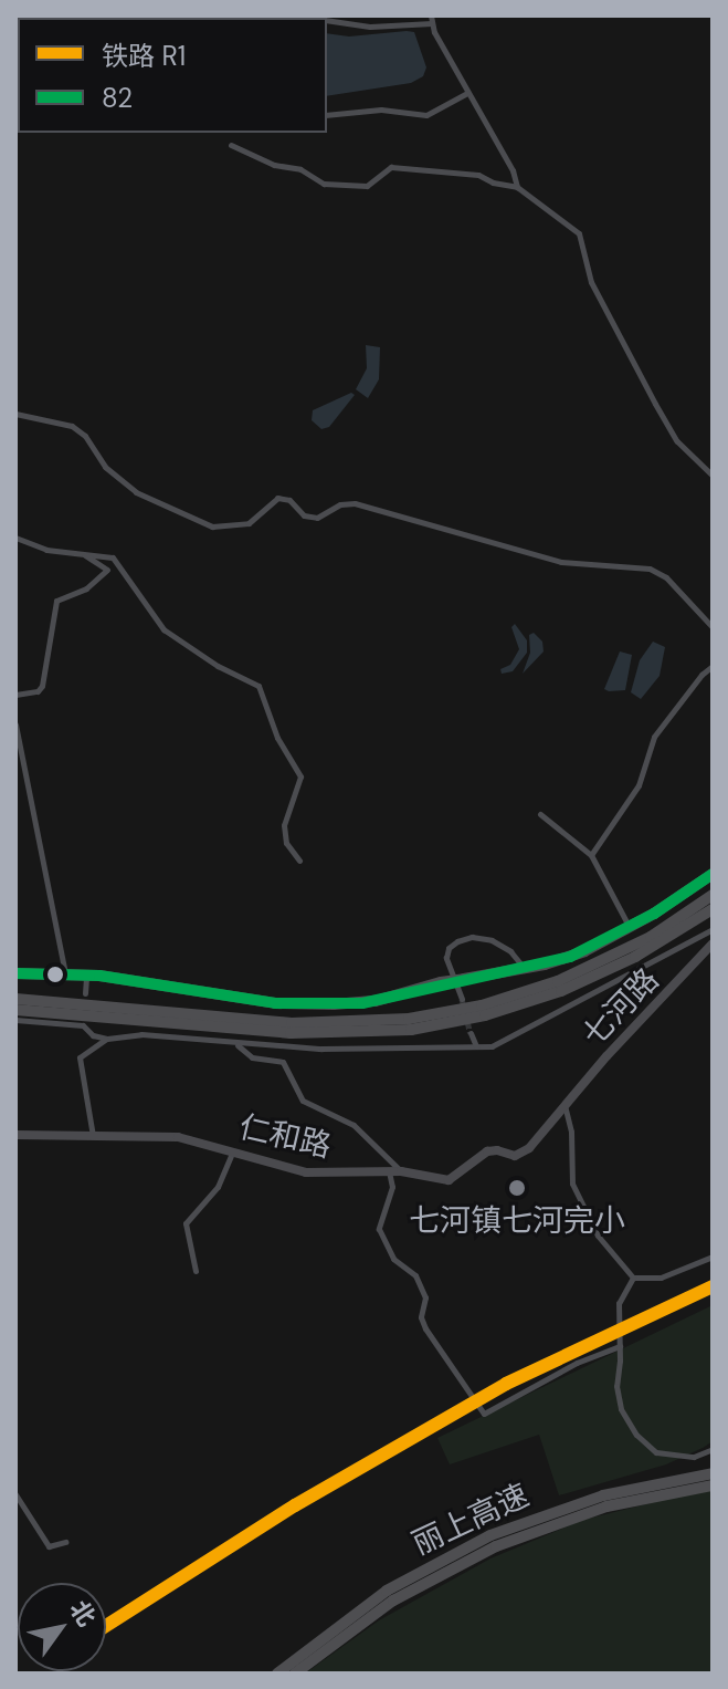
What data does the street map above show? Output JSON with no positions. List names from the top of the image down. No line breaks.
{"streets":{"highway":["丽上高速"],"street":["七河路","仁和路"]},"crossings":[["七河路","仁和路"]],"places":["七河镇七河完小"],"lines":["transit line 82","rail line R1"],"legend":["铁路 R1","82"],"north":"top right"}
